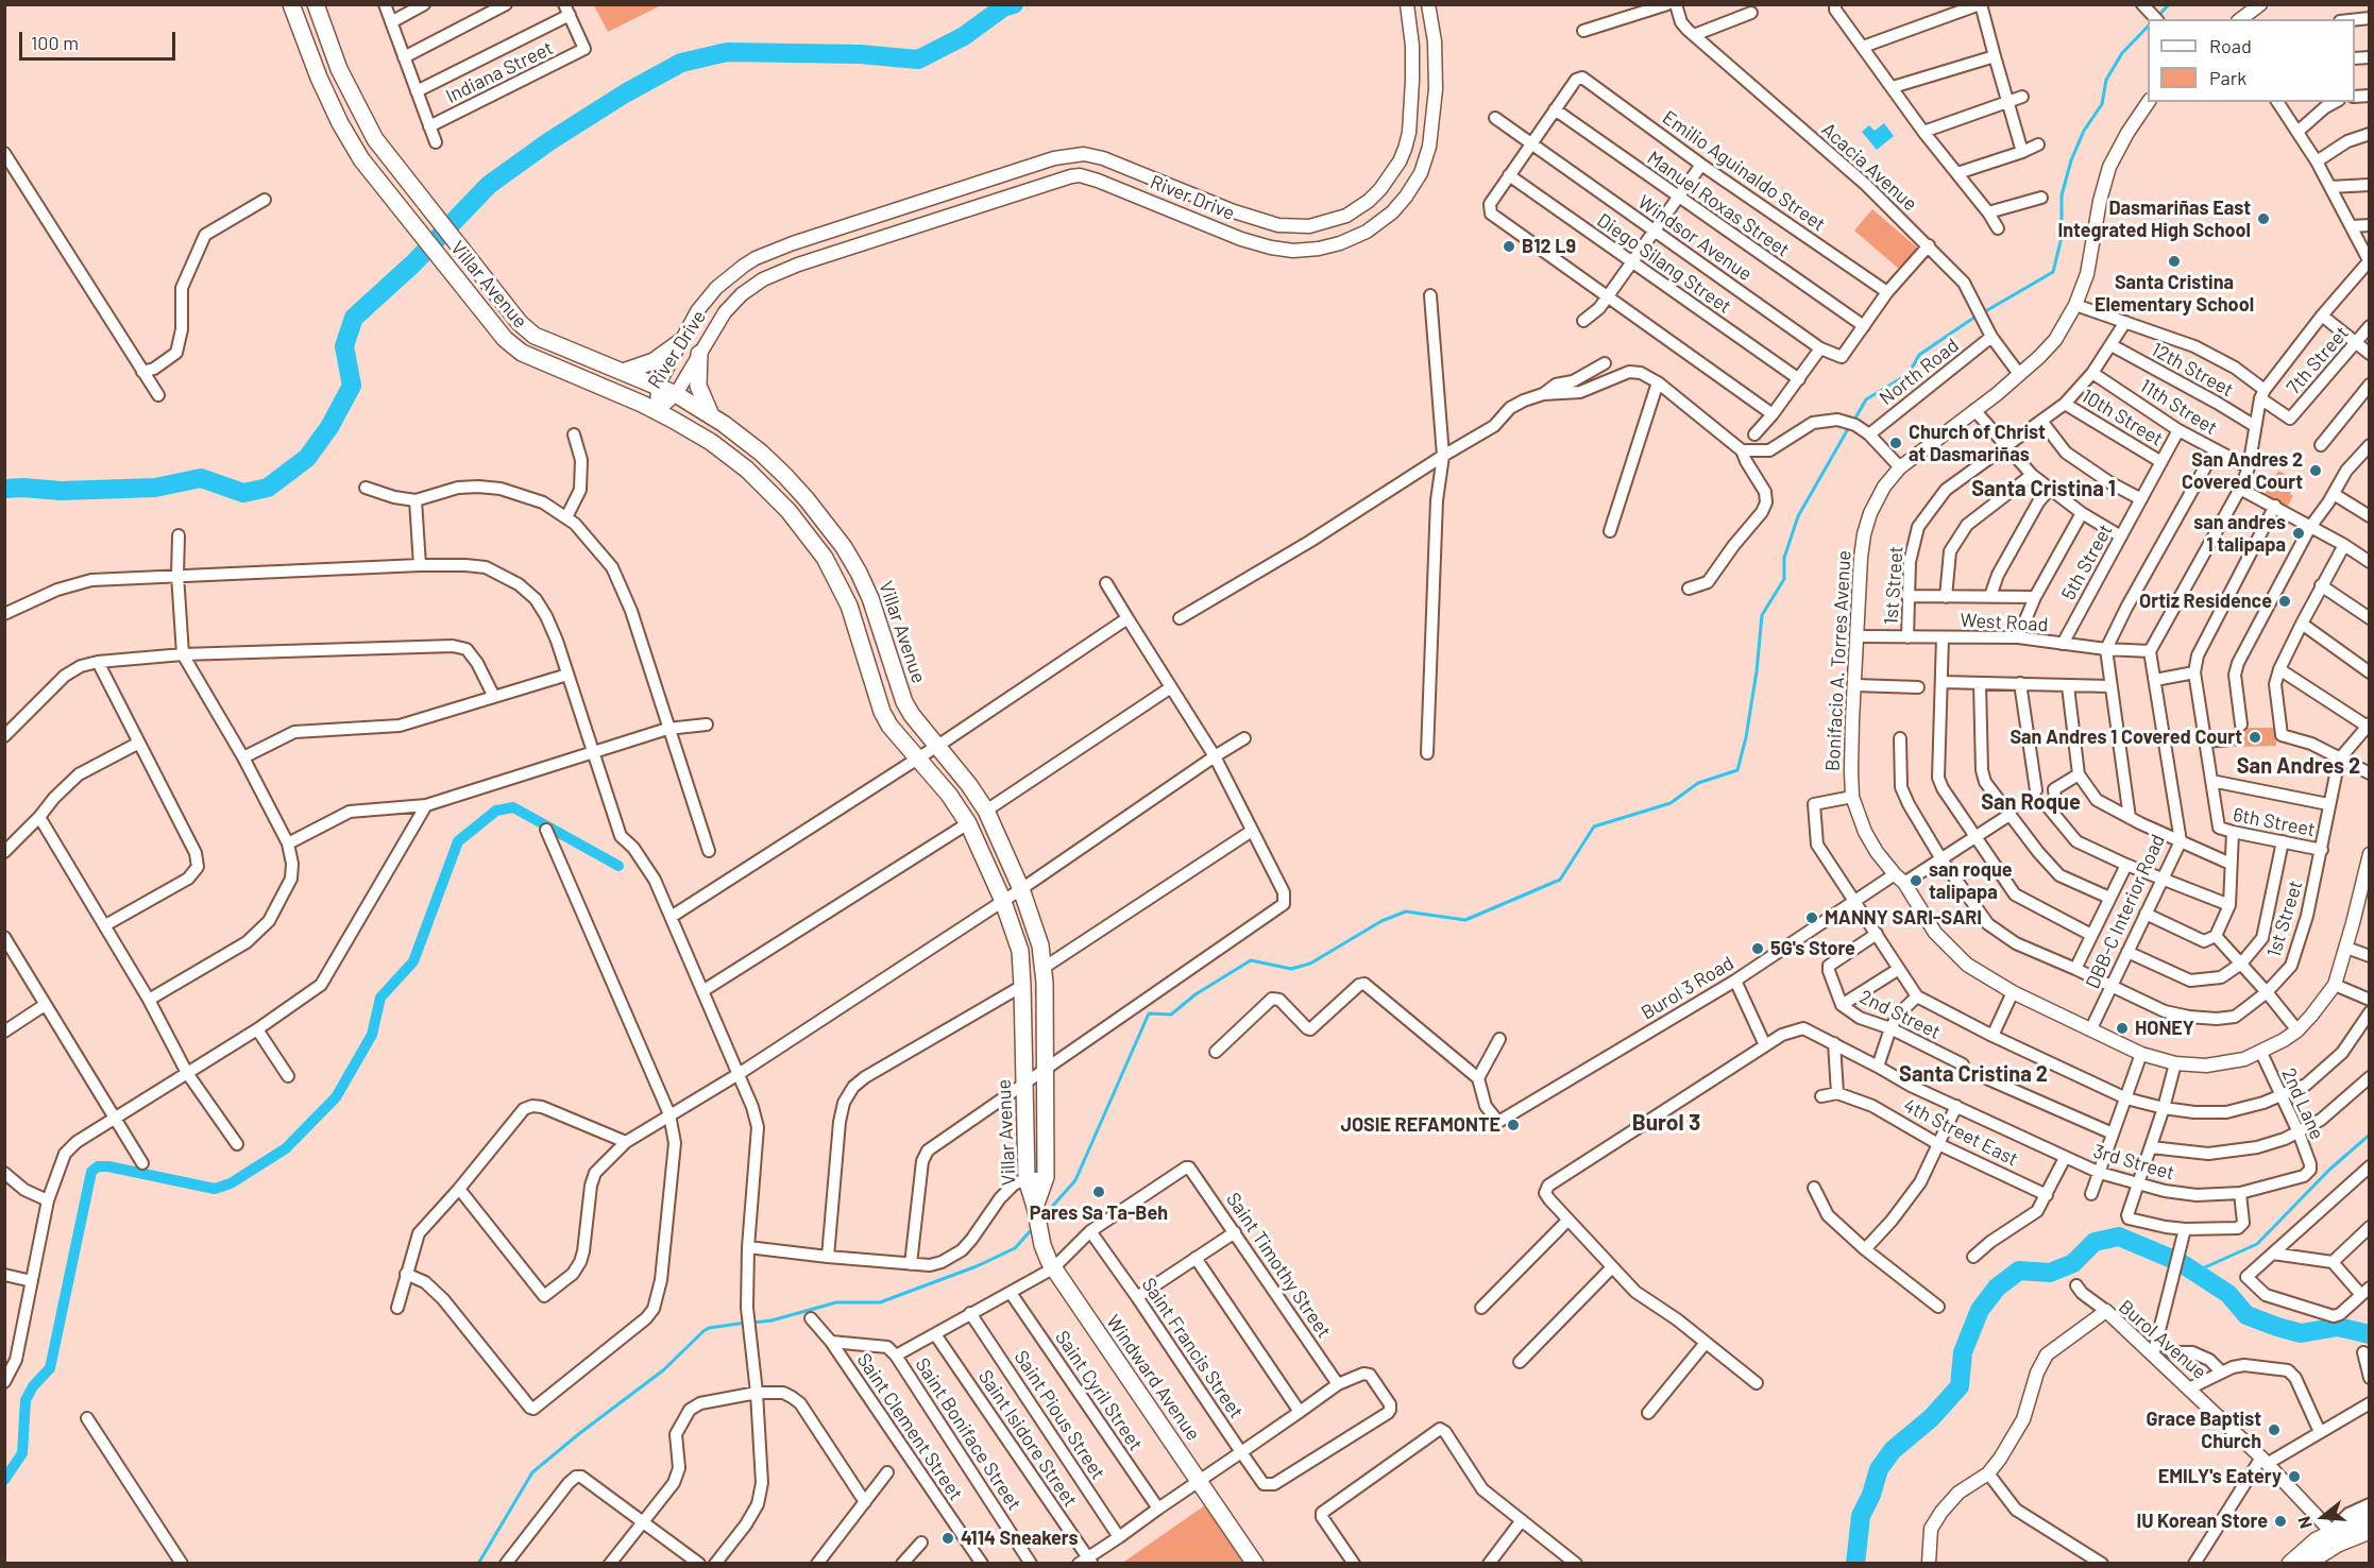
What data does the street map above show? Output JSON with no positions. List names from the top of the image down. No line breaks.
{"streets":{"main road":["Villar Avenue","Windward Avenue"],"street":["Indiana Street","Acacia Avenue","Emilio Aguinaldo Street","River Drive","Manuel Roxas Street","Windsor Avenue","Diego Silang Street","7th Street","12th Street","North Road","11th Street","10th Street","5th Street","1st Street","West Road","Bonifacio A. Torres Avenue","6th Street","DBB-C Interior Road","Burol 3 Road","2nd Street","2nd Lane","4th Street East","3rd Street","Saint Timothy Street","Burol Avenue","Saint Francis Street","Saint Cyril Street","Saint Pious Street","Saint Clement Street","Saint Boniface Street","Saint Isidore Street"]},"crossings":[["Acacia Avenue","North Road"],["Acacia Avenue","Bonifacio A. Torres Avenue"],["Emilio Aguinaldo Street","Manuel Roxas Street"],["River Drive","Villar Avenue"],["Manuel Roxas Street","Windsor Avenue"],["Villar Avenue","Windward Avenue"],["12th Street","1st Street"],["11th Street","5th Street"],["11th Street","1st Street"],["10th Street","5th Street"],["10th Street","1st Street"],["5th Street","West Road"],["1st Street","West Road"],["1st Street","6th Street"],["1st Street","DBB-C Interior Road"],["1st Street","Burol 3 Road"],["West Road","Bonifacio A. Torres Avenue"],["West Road","DBB-C Interior Road"],["Bonifacio A. Torres Avenue","DBB-C Interior Road"],["Bonifacio A. Torres Avenue","Burol 3 Road"],["Bonifacio A. Torres Avenue","2nd Lane"],["2nd Lane","3rd Street"],["Saint Timothy Street","Saint Francis Street"]],"districts":["Santa Cristina 1","San Andres 2","San Roque","Santa Cristina 2","Burol 3"],"places":["Dasmariñas East Integrated High School","B12 L9","Santa Cristina Elementary School","Church of Christ at Dasmariñas","San Andres 2 Covered Court","san andres 1 talipapa","Ortiz Residence","San Andres 1 Covered Court","san roque talipapa","MANNY SARI-SARI","5G's Store","HONEY","JOSIE REFAMONTE","Pares Sa Ta-Beh","Grace Baptist Church","EMILY's Eatery","IU Korean Store","4114 Sneakers"],"legend":["Road","Park"],"scale_bar":"100 m","north":"left"}
